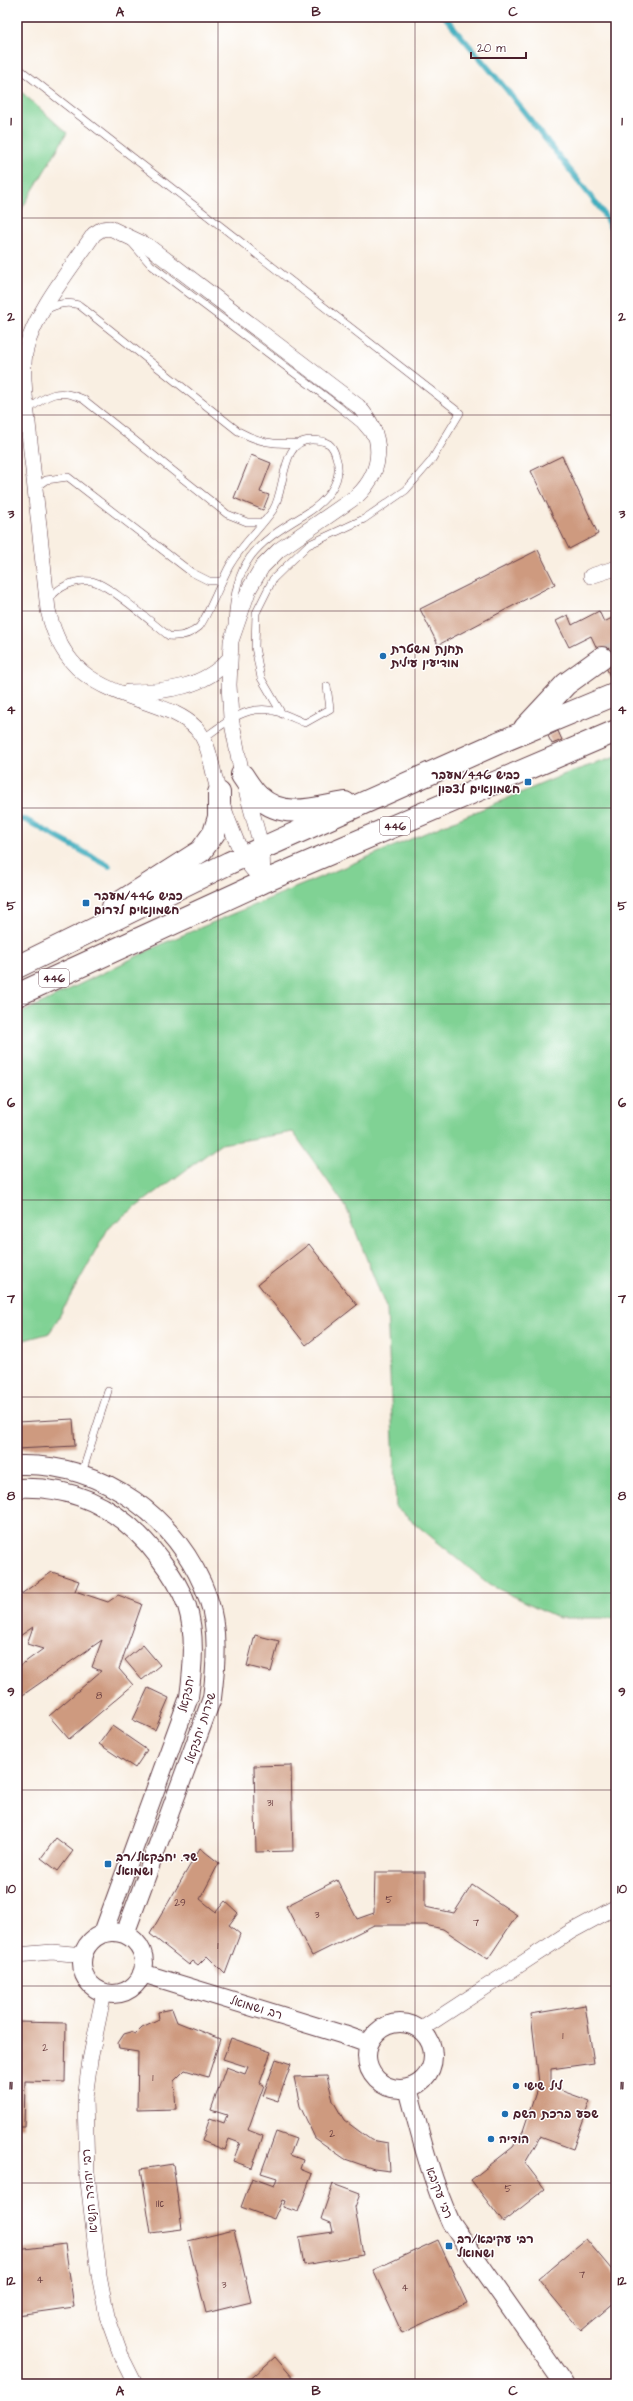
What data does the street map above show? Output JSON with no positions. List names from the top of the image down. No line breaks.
{"streets":{"main road":["446"],"street":["יחזקאל","שדרות יחזקאל","רב ושמואל","רבי יהודה הנשיא","רבי עקיבא"]},"crossings":[["יחזקאל","שדרות יחזקאל"],["יחזקאל","רב ושמואל"],["יחזקאל","רבי יהודה הנשיא"],["שדרות יחזקאל","רב ושמואל"],["שדרות יחזקאל","רבי יהודה הנשיא"],["רב ושמואל","רבי יהודה הנשיא"],["רב ושמואל","רבי עקיבא"]],"places":{"other":["תחנת משטרת מודיעין עילית","ליל שישי","שפע ברכת השם","הודיה"],"transit":["כביש 446/מעבר חשמונאים לצפון","כביש 446/מעבר חשמונאים לדרום","שד. יחזקאל/רב ושמואל","רבי עקיבא/רב ושמואל"]},"house_numbers":["8","31","5","29","3","7","1","1","2","1","2","5","1א","7","4","3","4"],"scale_bar":"20 m","grid":{"columns":["A","B","C"],"rows":["1","2","3","4","5","6","7","8","9","10","11","12"]}}
